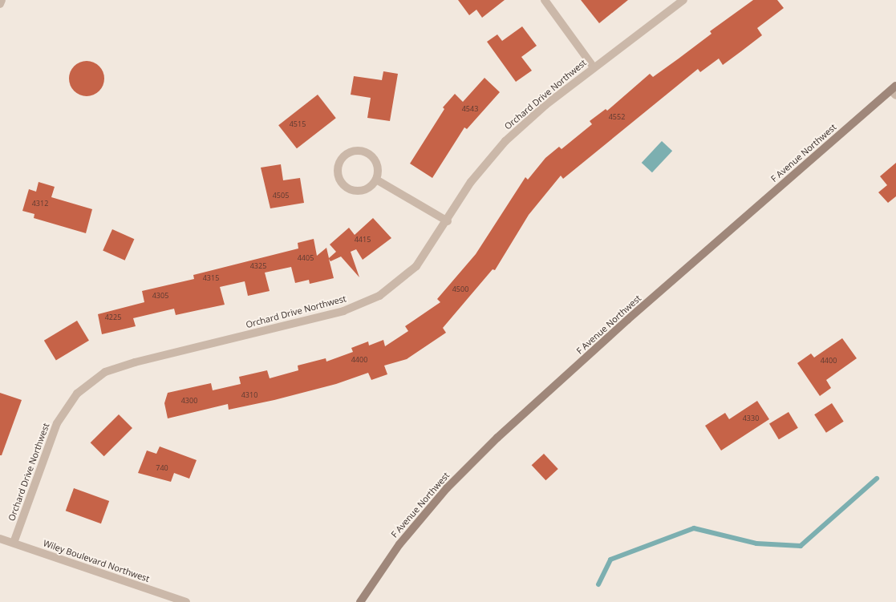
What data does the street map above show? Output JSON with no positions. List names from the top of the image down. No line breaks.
{"streets":{"main road":["F Avenue Northwest"],"street":["Orchard Drive Northwest","Wiley Boulevard Northwest"]},"crossings":[["Orchard Drive Northwest","Wiley Boulevard Northwest"]],"house_numbers":["4543","4552","4515","4505","4312","4415","4405","4325","4315","4500","4305","4225","4400","4400","4310","4300","4330","740"]}
